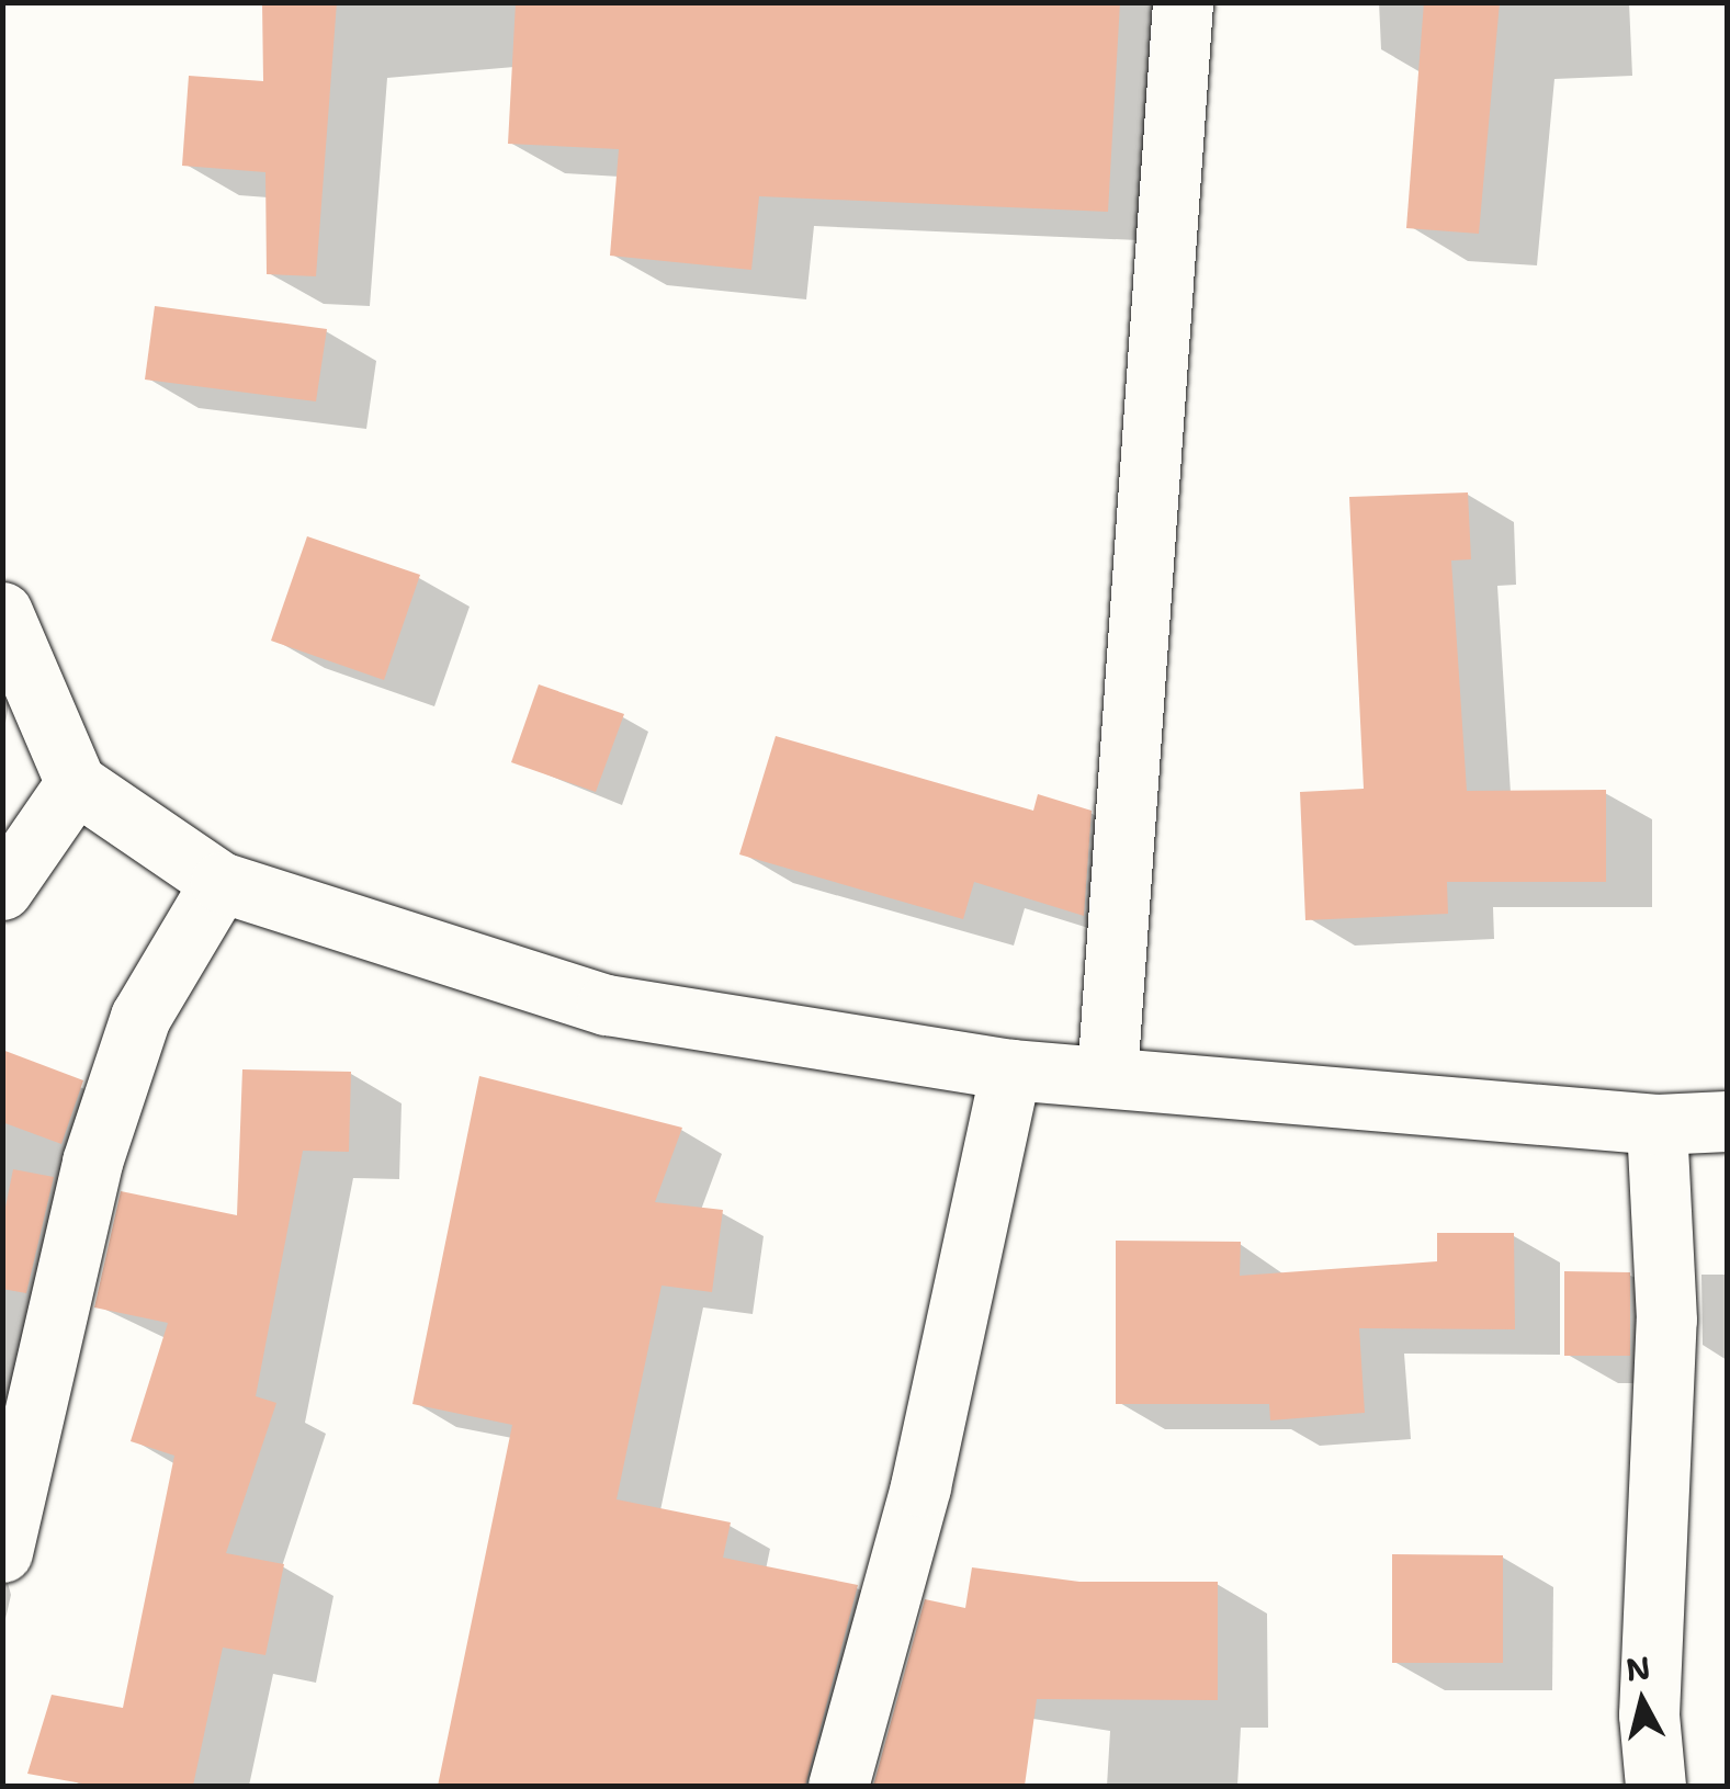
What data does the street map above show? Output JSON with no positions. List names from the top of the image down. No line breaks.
{"north":"top"}
